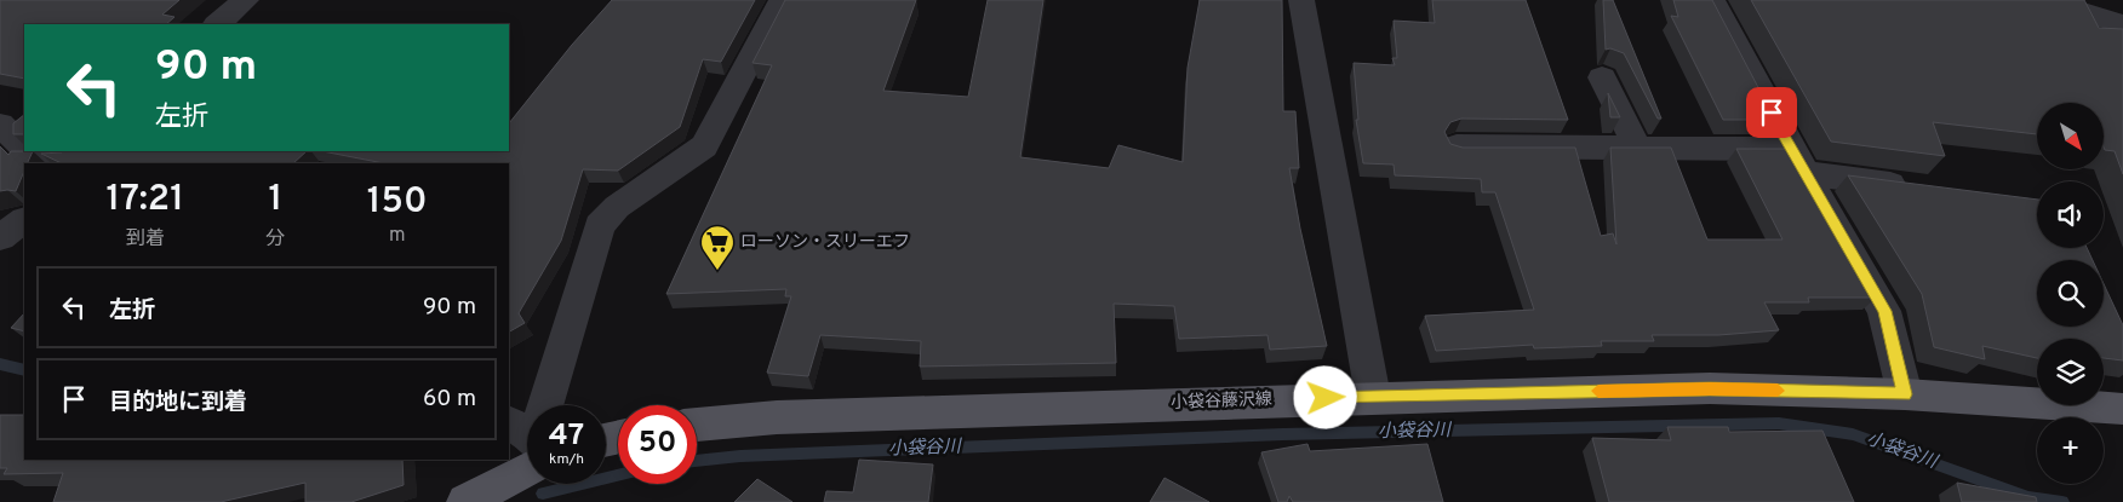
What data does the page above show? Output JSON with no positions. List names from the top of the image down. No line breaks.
{"streets":{"main road":["小袋谷藤沢線"]},"water":["小袋谷川"],"places":{"supermarket":["ローソン・スリーエフ"]},"north":"bottom right","page":{"turn":["90 m","左折"],"map_buttons":"+","eta":["17:21","到着","1","分","150","m"],"list":[{"name":"左折","value":"90 m"},{"name":"目的地に到着","value":"60 m"}],"speed":"47 km/h","limit":"50"}}
